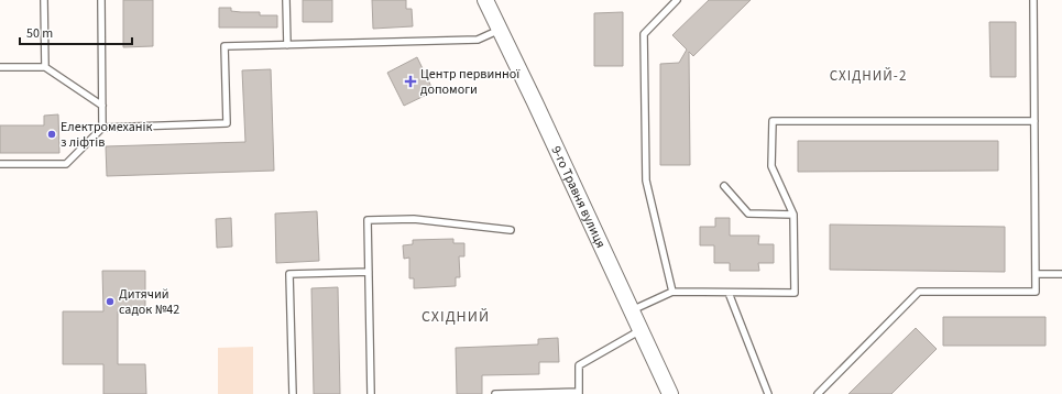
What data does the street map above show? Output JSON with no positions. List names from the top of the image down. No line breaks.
{"streets":{"street":["9-го Травня вулиця"]},"districts":["СХІДНИЙ-2","СХІДНИЙ"],"places":{"health":["Центр первинної допомоги"],"other":["Електромеханік з ліфтів","Дитячий садок №42"]},"scale_bar":"50 m"}
